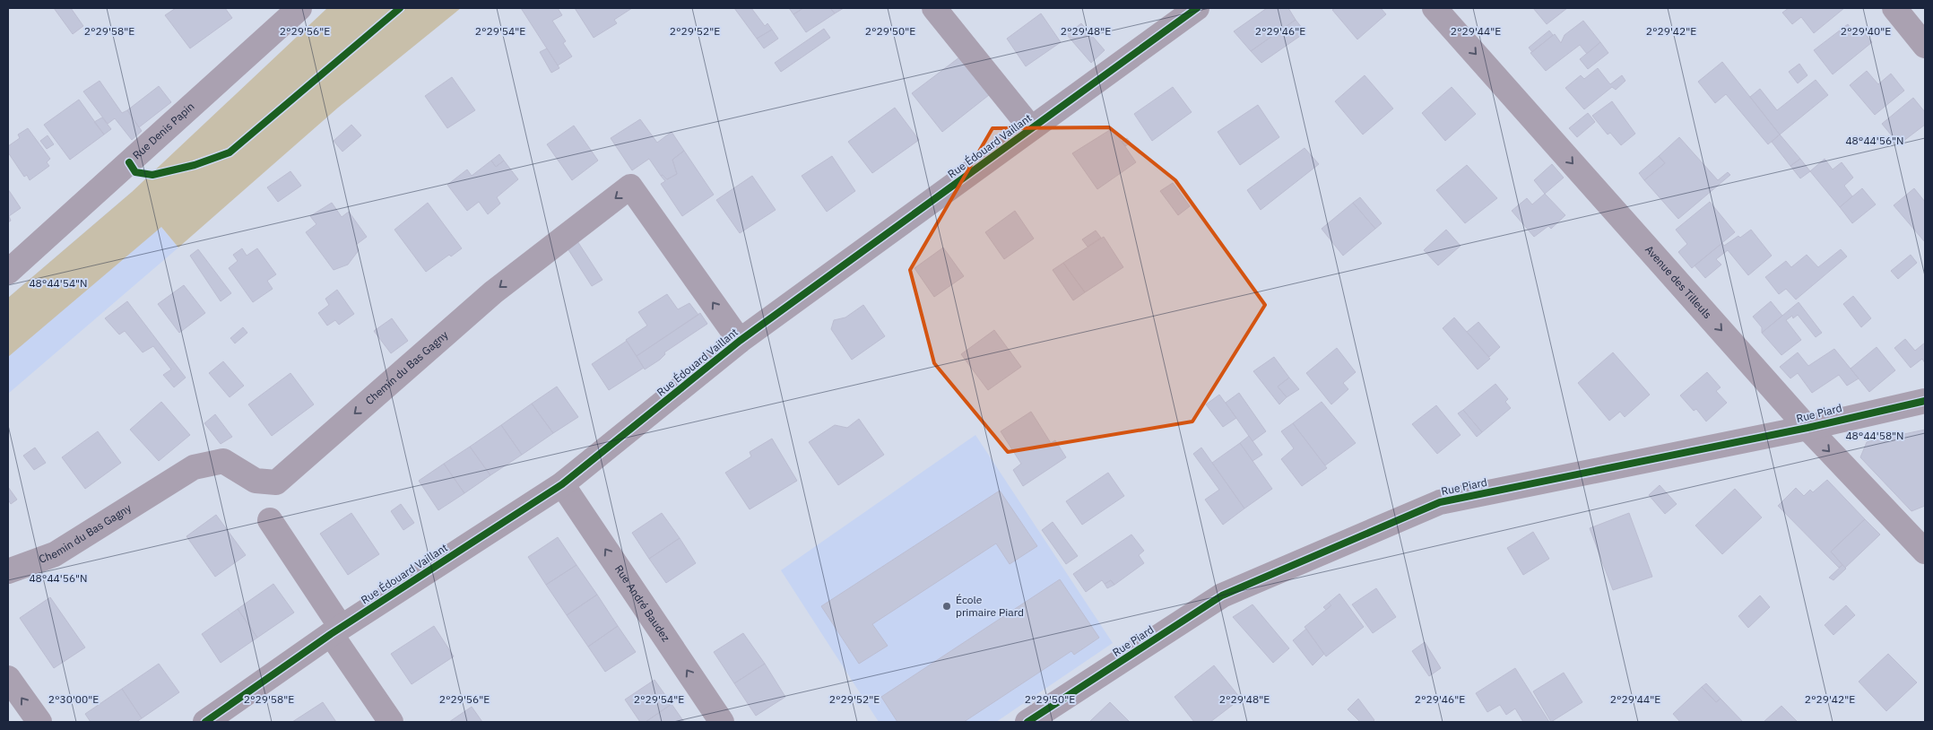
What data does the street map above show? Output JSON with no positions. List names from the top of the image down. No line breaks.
{"streets":{"street":["Rue Denis Papin","Rue Édouard Vaillant","Avenue des Tilleuls","Chemin du Bas Gagny","Rue Piard","Rue André Baudez"]},"crossings":[["Rue Édouard Vaillant","Chemin du Bas Gagny"],["Rue Édouard Vaillant","Rue André Baudez"],["Avenue des Tilleuls","Rue Piard"]],"one_way":["Avenue des Tilleuls","Chemin du Bas Gagny","Rue André Baudez"],"places":["École primaire Piard"],"coordinates":["2°29'58\"E","2°29'56\"E","2°29'54\"E","2°29'52\"E","2°29'50\"E","2°29'48\"E","2°29'46\"E","2°29'44\"E","2°29'42\"E","2°29'40\"E","48°44'56\"N","48°44'54\"N","48°44'58\"N","2°30'00\"E"]}
